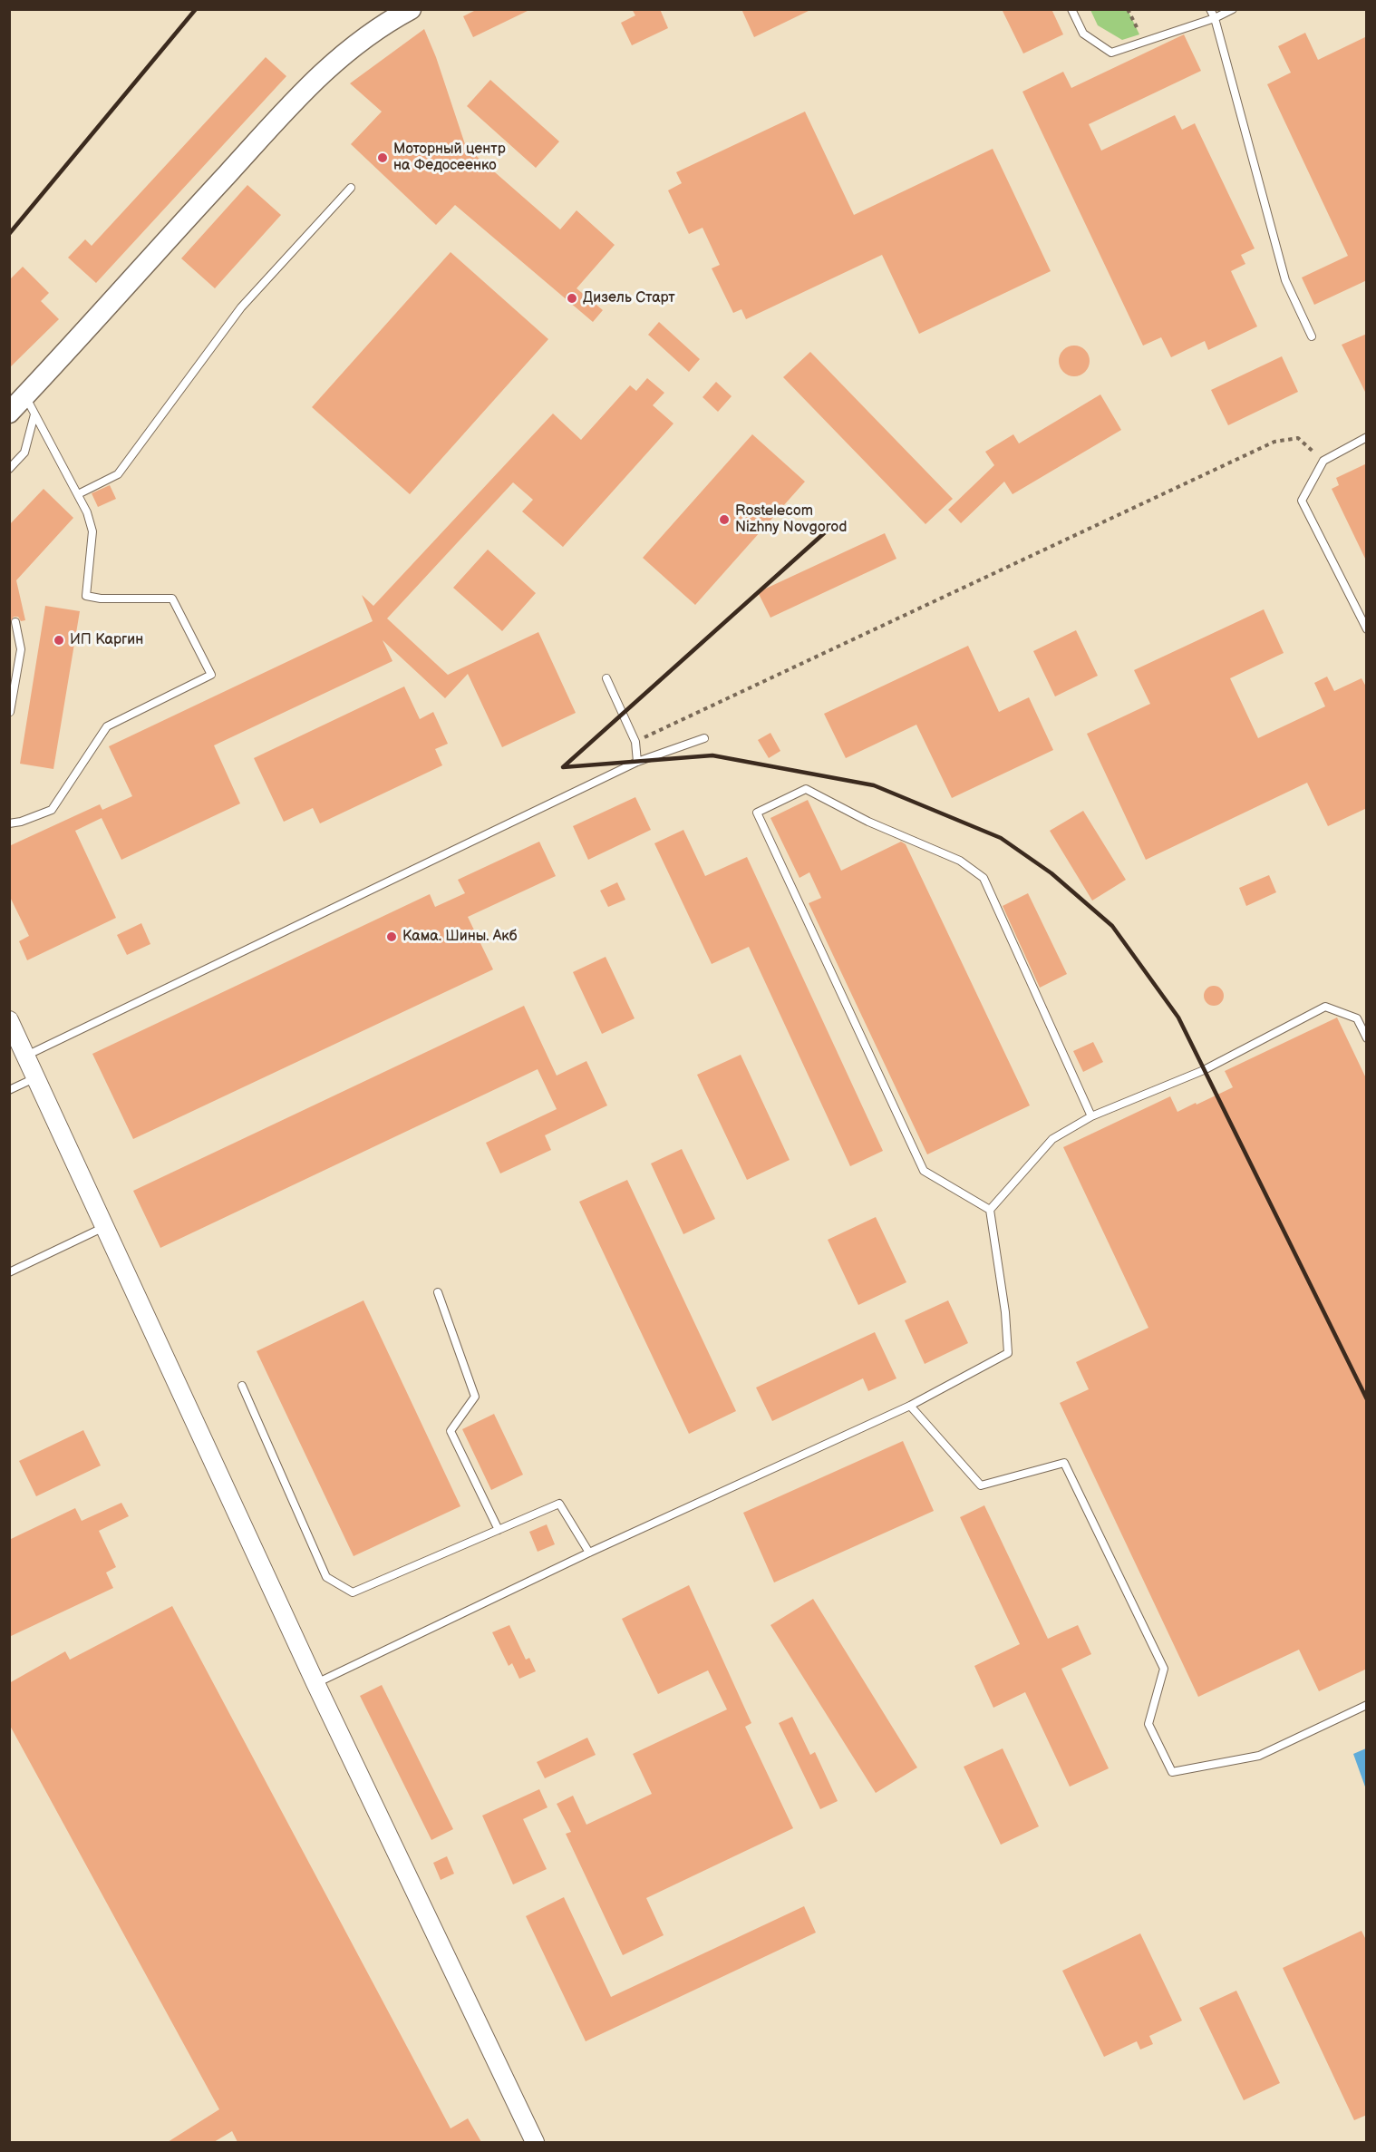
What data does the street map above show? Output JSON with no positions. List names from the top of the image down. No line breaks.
{"places":["Моторный центр на Федосеенко","Дизель Старт","Rostelecom Nizhny Novgorod","ИП Каргин","Кама. Шины. Акб"]}
